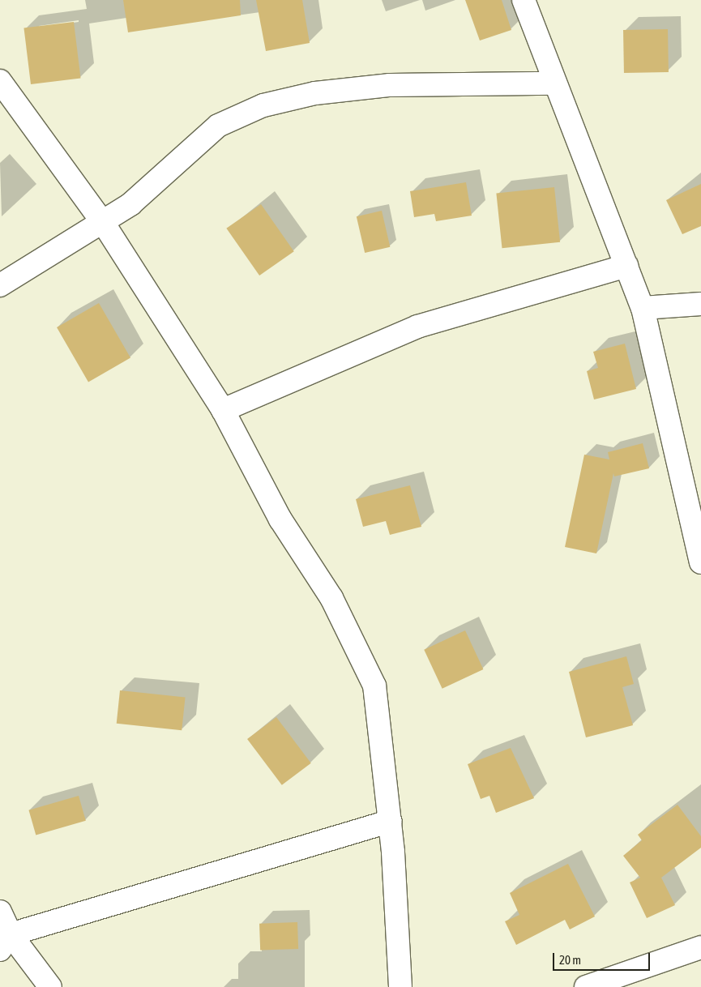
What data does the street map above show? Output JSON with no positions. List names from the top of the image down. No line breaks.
{"scale_bar":"20 m"}
